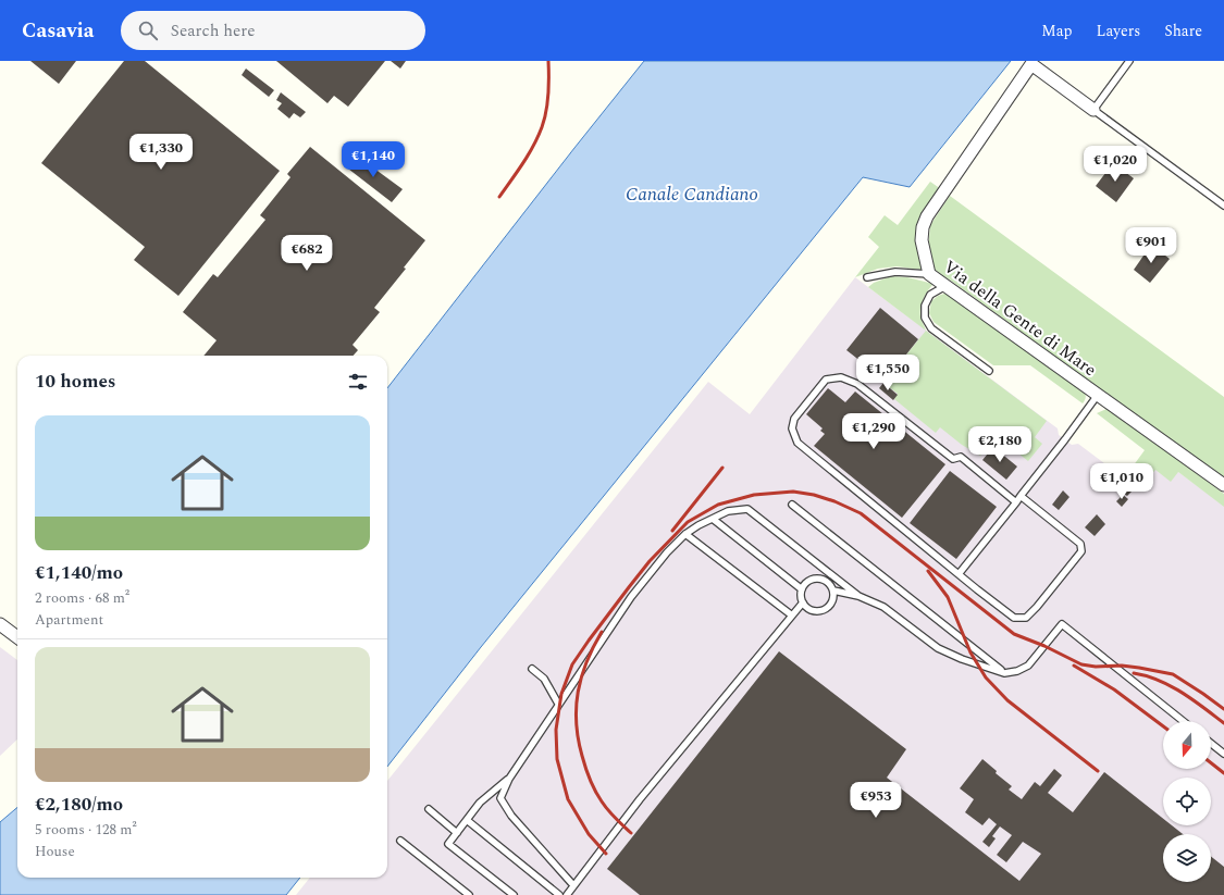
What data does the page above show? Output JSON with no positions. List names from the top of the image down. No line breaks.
{"streets":{"street":["Via della Gente di Mare"]},"water":["Canale Candiano"],"north":"bottom","page":{"header":"Casavia","search":"Search here","nav":["Map","Layers","Share"],"price":["€1,330","€1,140","€1,020","€901","€682","€1,550","€1,290","€2,180","€1,010","€953"],"heading":"10 homes","list":[{"name":"€1,140/mo","note":"2 rooms · 68 m² · Apartment"},{"name":"€2,180/mo","note":"5 rooms · 128 m² · House"}]}}
